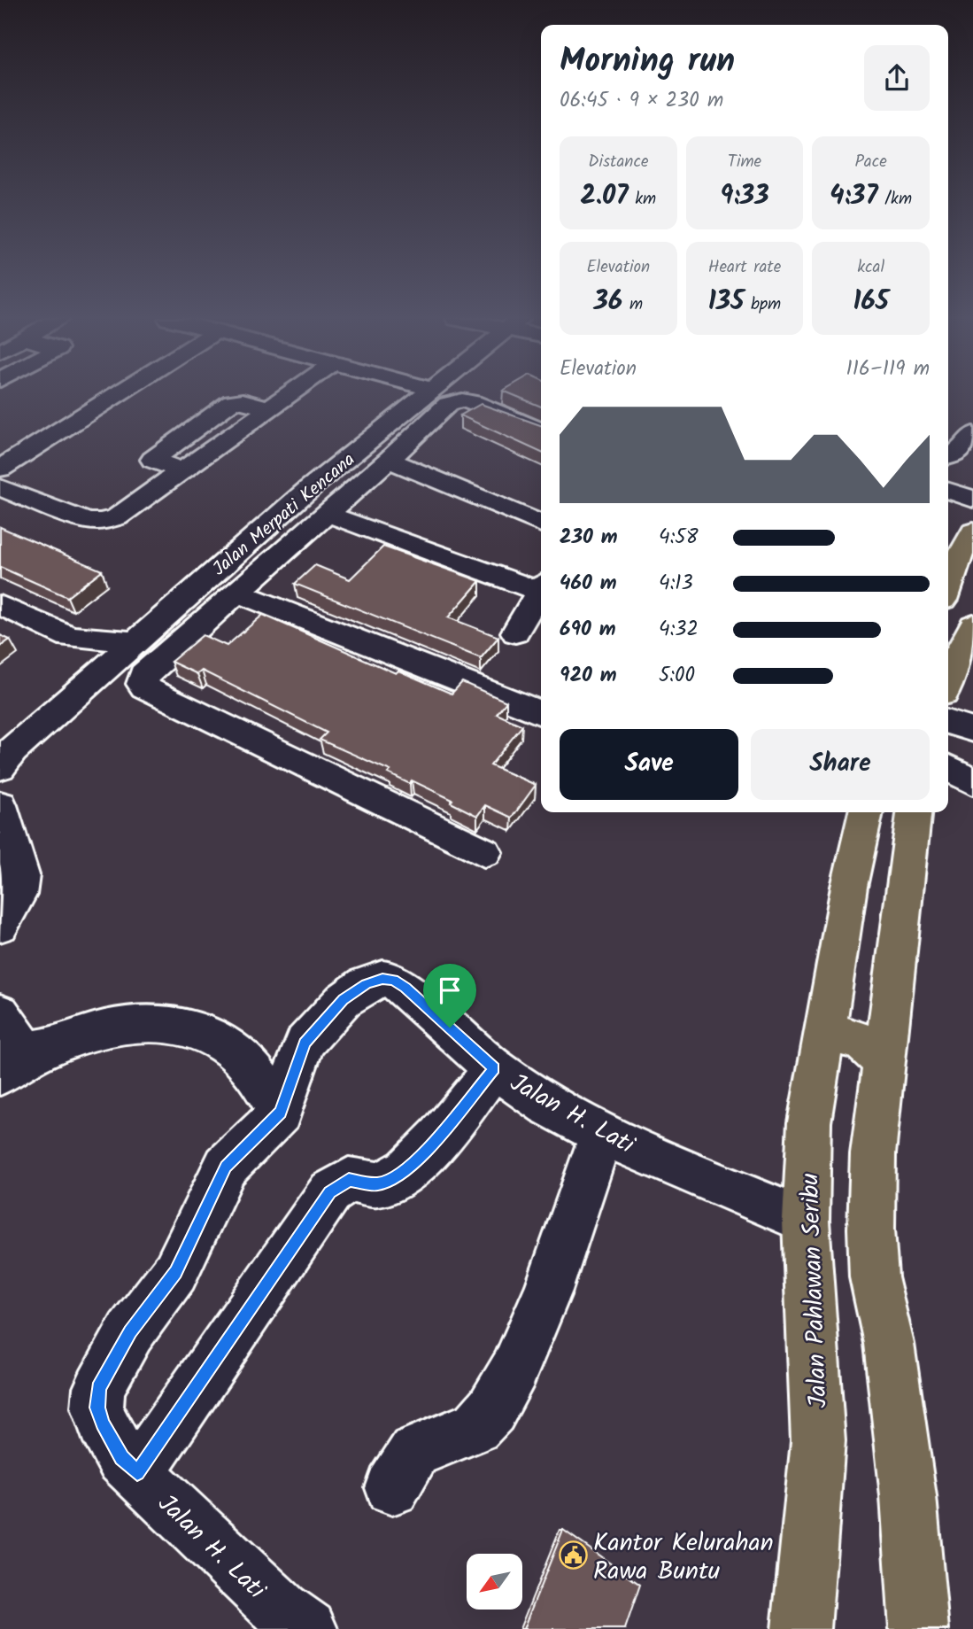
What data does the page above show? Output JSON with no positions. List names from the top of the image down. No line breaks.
{"streets":{"main road":["Jalan Pahlawan Seribu"],"street":["Jalan Merpati Kencana","Jalan H. Lati"]},"crossings":[["Jalan H. Lati","Jalan Pahlawan Seribu"]],"places":{"public building":["Kantor Kelurahan Rawa Buntu"]},"north":"bottom left","page":{"heading":["Morning run","06:45 · 9 × 230 m"],"stats":[["Distance","2.07 km"],["Time","9:33"],["Pace","4:37 /km"],["Elevation","36 m"],["Heart rate","135 bpm"],["kcal","165"]],"chart":["Elevation","116–119 m"],"list":[{"name":"230 m","note":"4:58"},{"name":"460 m","note":"4:13"},{"name":"690 m","note":"4:32"},{"name":"920 m","note":"5:00"}],"buttons":["Save","Share"]}}
